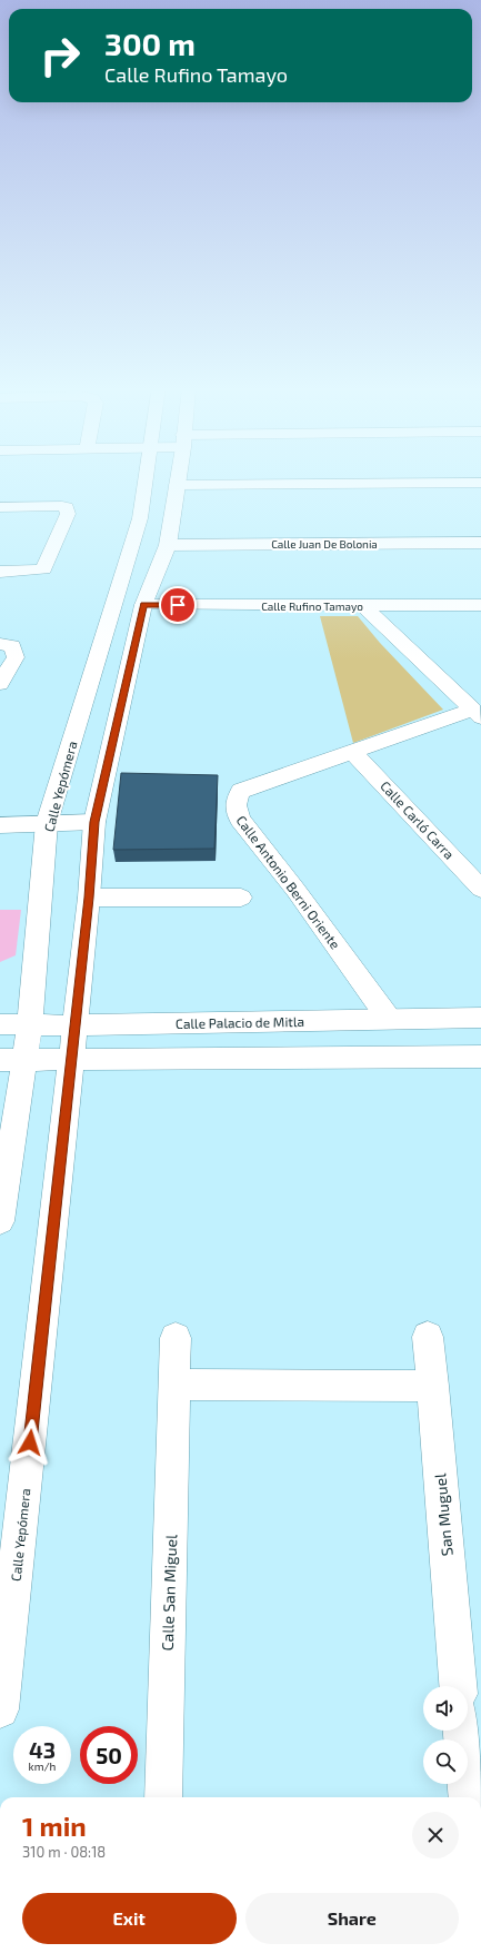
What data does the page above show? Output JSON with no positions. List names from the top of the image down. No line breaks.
{"streets":{"street":["Calle Juan De Bolonia","Calle Rufino Tamayo","Calle Yepómera","Calle Carló Carra","Calle Antonio Berni Oriente","Calle Palacio de Mitla","San Muguel","Calle San Miguel"]},"crossings":[["Calle Juan De Bolonia","Calle Yepómera"],["Calle Rufino Tamayo","Calle Yepómera"],["Calle Yepómera","Calle Palacio de Mitla"],["Calle Carló Carra","Calle Antonio Berni Oriente"],["Calle Antonio Berni Oriente","Calle Palacio de Mitla"]],"page":{"turn":["300 m","Calle Rufino Tamayo"],"speed":"43 km/h","limit":"50","heading":["1 min","310 m · 08:18"],"buttons":["Exit","Share"]}}
